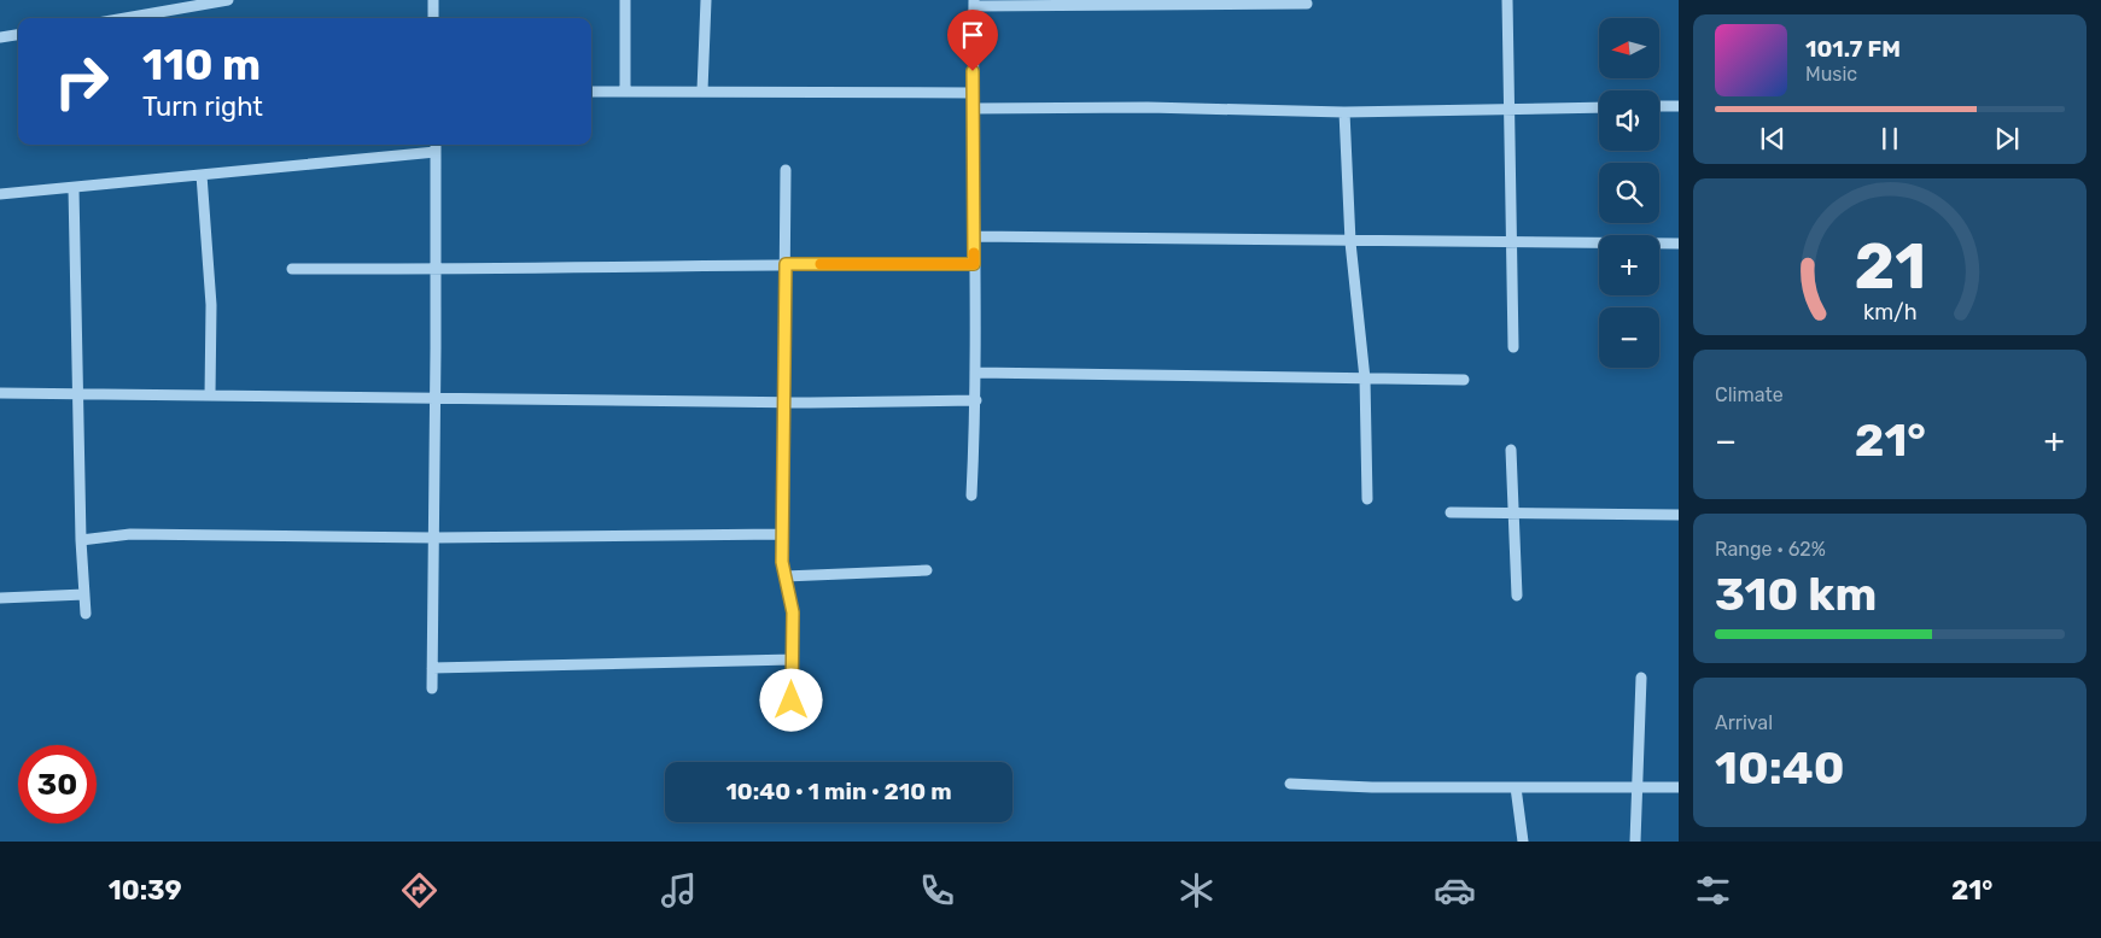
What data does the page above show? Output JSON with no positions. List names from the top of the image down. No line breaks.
{"north":"left","page":{"map_buttons":["+","−"],"turn":["110 m","Turn right"],"song":["101.7 FM","Music"],"tile":["Climate",["Range · 62%","310 km"],["Arrival","10:40"]],"heat":["−","21°","+"],"limit":"30","trip":"10:40 · 1 min · 210 m","tabs":["10:39","21°"],"gauge":["21","km/h"]}}
